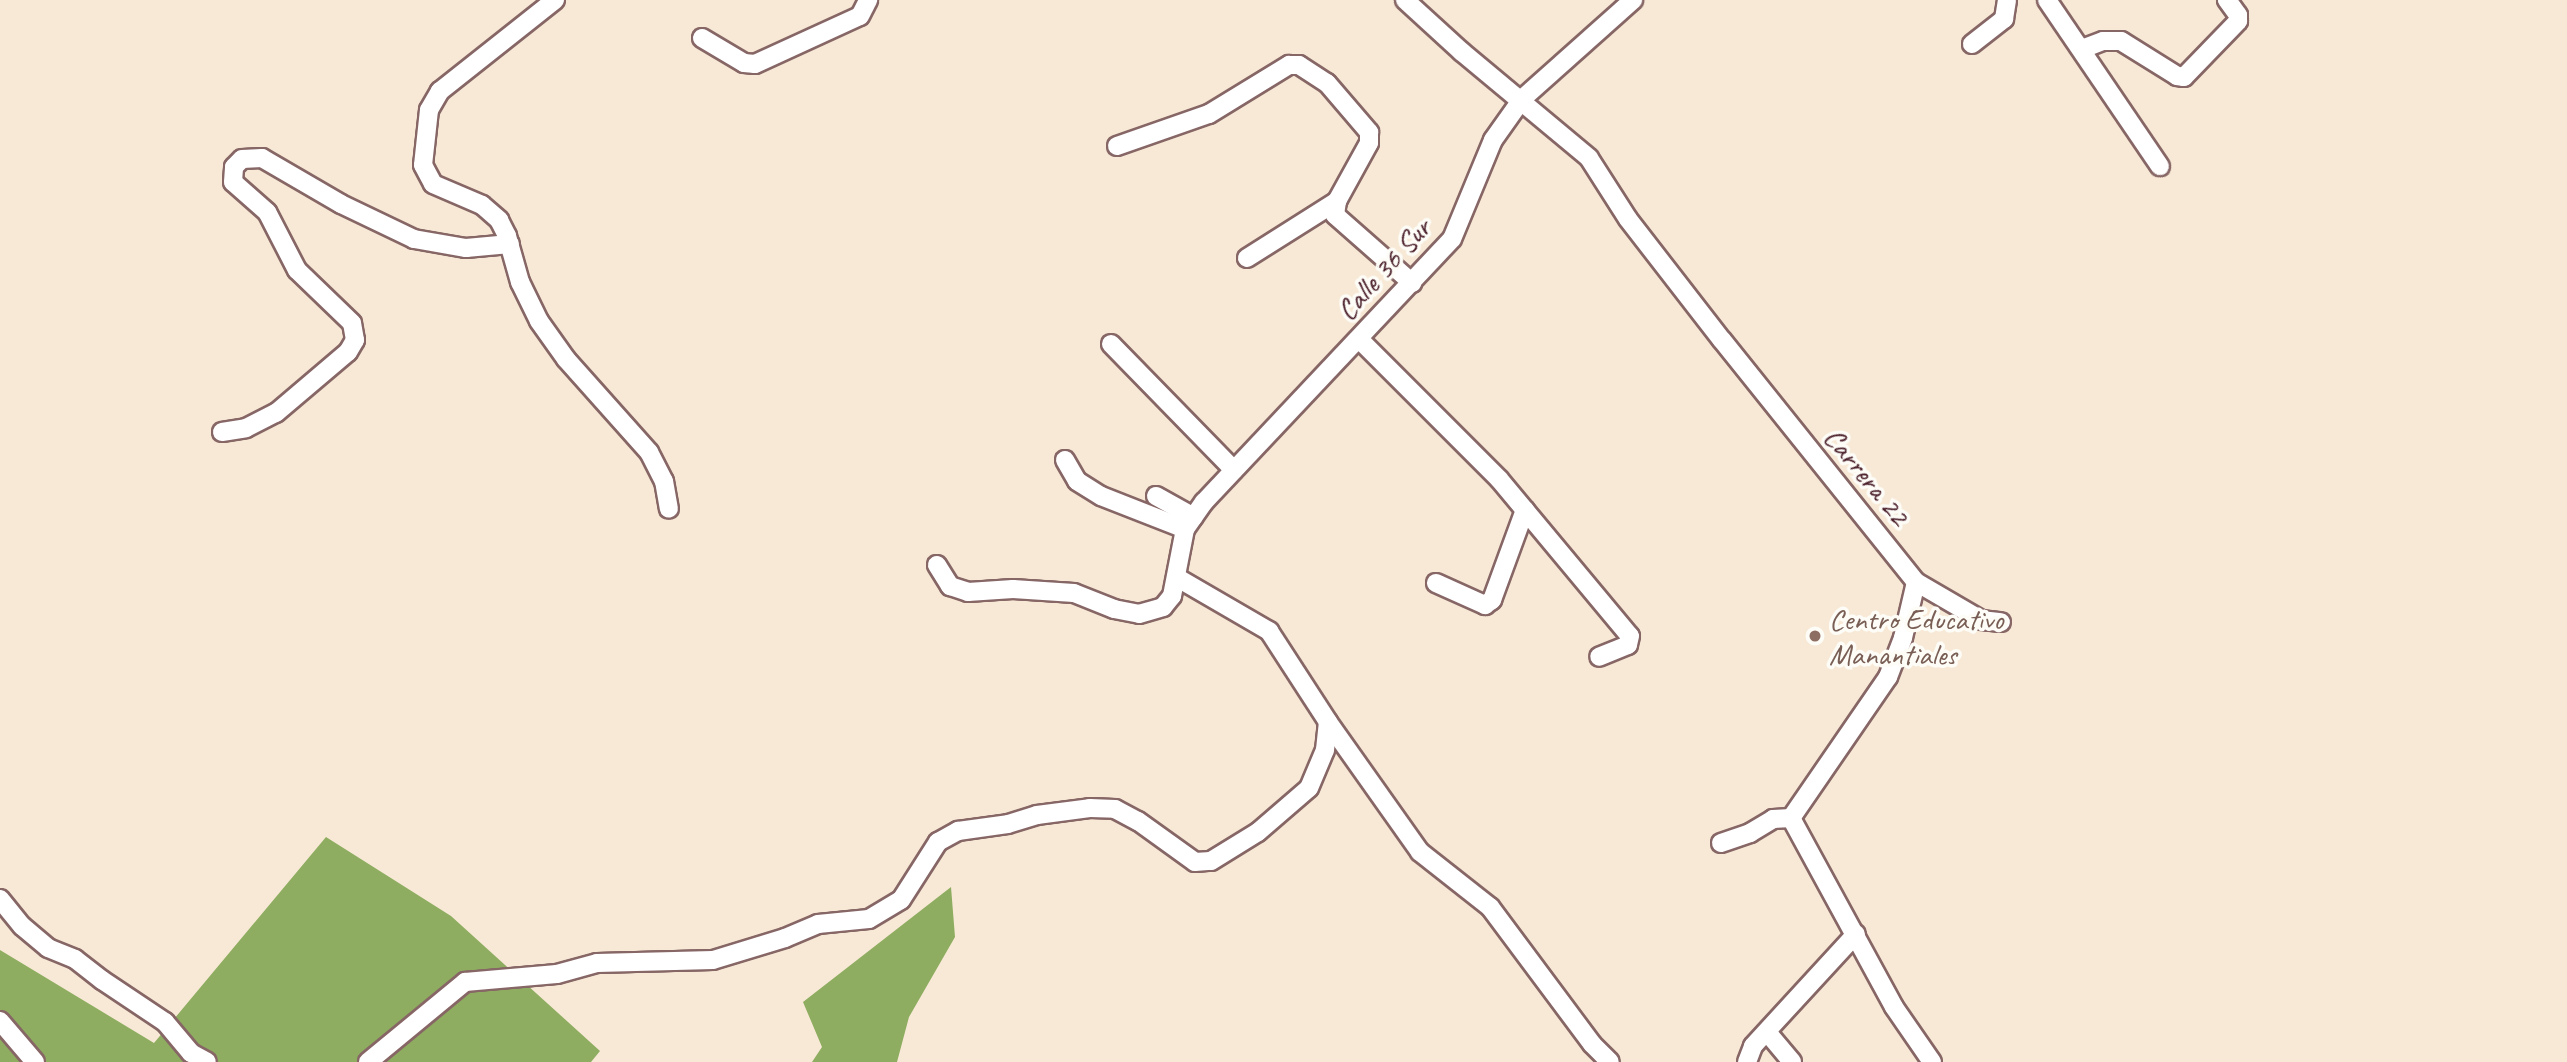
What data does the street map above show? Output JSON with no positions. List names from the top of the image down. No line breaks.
{"streets":{"street":["Calle 36 Sur","Carrera 22"]},"crossings":[["Calle 36 Sur","Carrera 22"]],"places":["Centro Educativo Manantiales"]}
